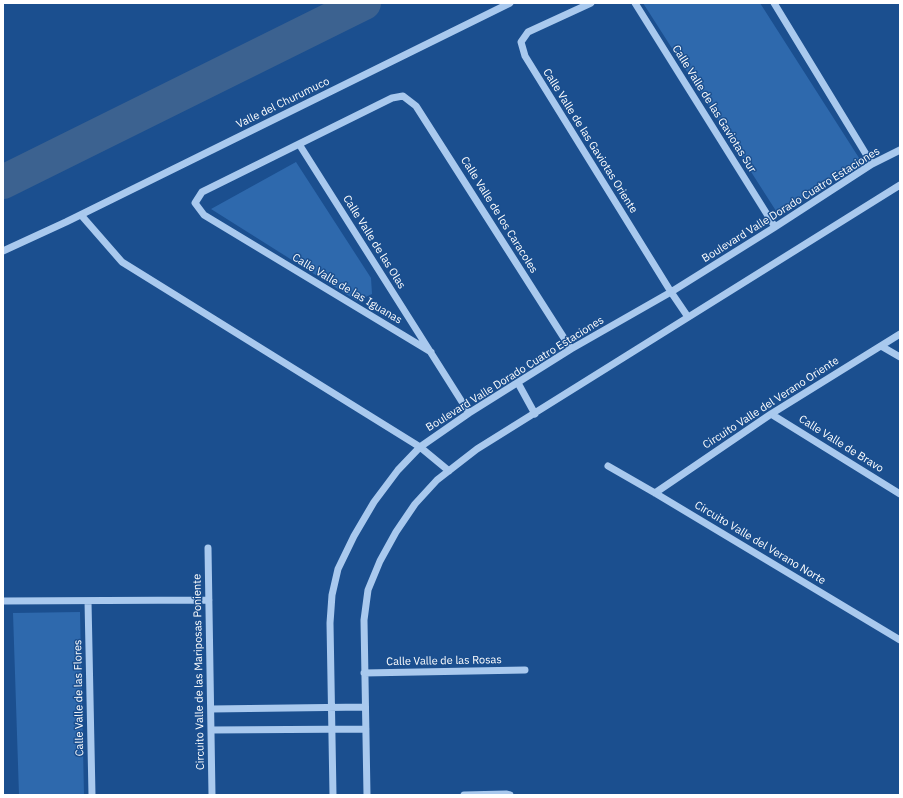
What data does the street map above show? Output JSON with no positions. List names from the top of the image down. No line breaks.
{"streets":{"street":["Valle del Churumuco","Calle Valle de las Gaviotas Sur","Calle Valle de las Gaviotas Oriente","Boulevard Valle Dorado Cuatro Estaciones","Calle Valle de los Caracoles","Calle Valle de las Olas","Calle Valle de las Iguanas","Circuito Valle del Verano Oriente","Calle Valle de Bravo","Circuito Valle del Verano Norte","Calle Valle de las Rosas","Circuito Valle de las Mariposas Poniente","Calle Valle de las Flores"]},"crossings":[["Calle Valle de las Gaviotas Sur","Boulevard Valle Dorado Cuatro Estaciones"],["Calle Valle de las Gaviotas Oriente","Boulevard Valle Dorado Cuatro Estaciones"],["Boulevard Valle Dorado Cuatro Estaciones","Calle Valle de los Caracoles"],["Boulevard Valle Dorado Cuatro Estaciones","Calle Valle de las Iguanas"],["Calle Valle de los Caracoles","Calle Valle de las Olas"],["Calle Valle de los Caracoles","Calle Valle de las Iguanas"],["Calle Valle de las Olas","Calle Valle de las Iguanas"],["Circuito Valle del Verano Oriente","Calle Valle de Bravo"],["Circuito Valle del Verano Oriente","Circuito Valle del Verano Norte"]]}
